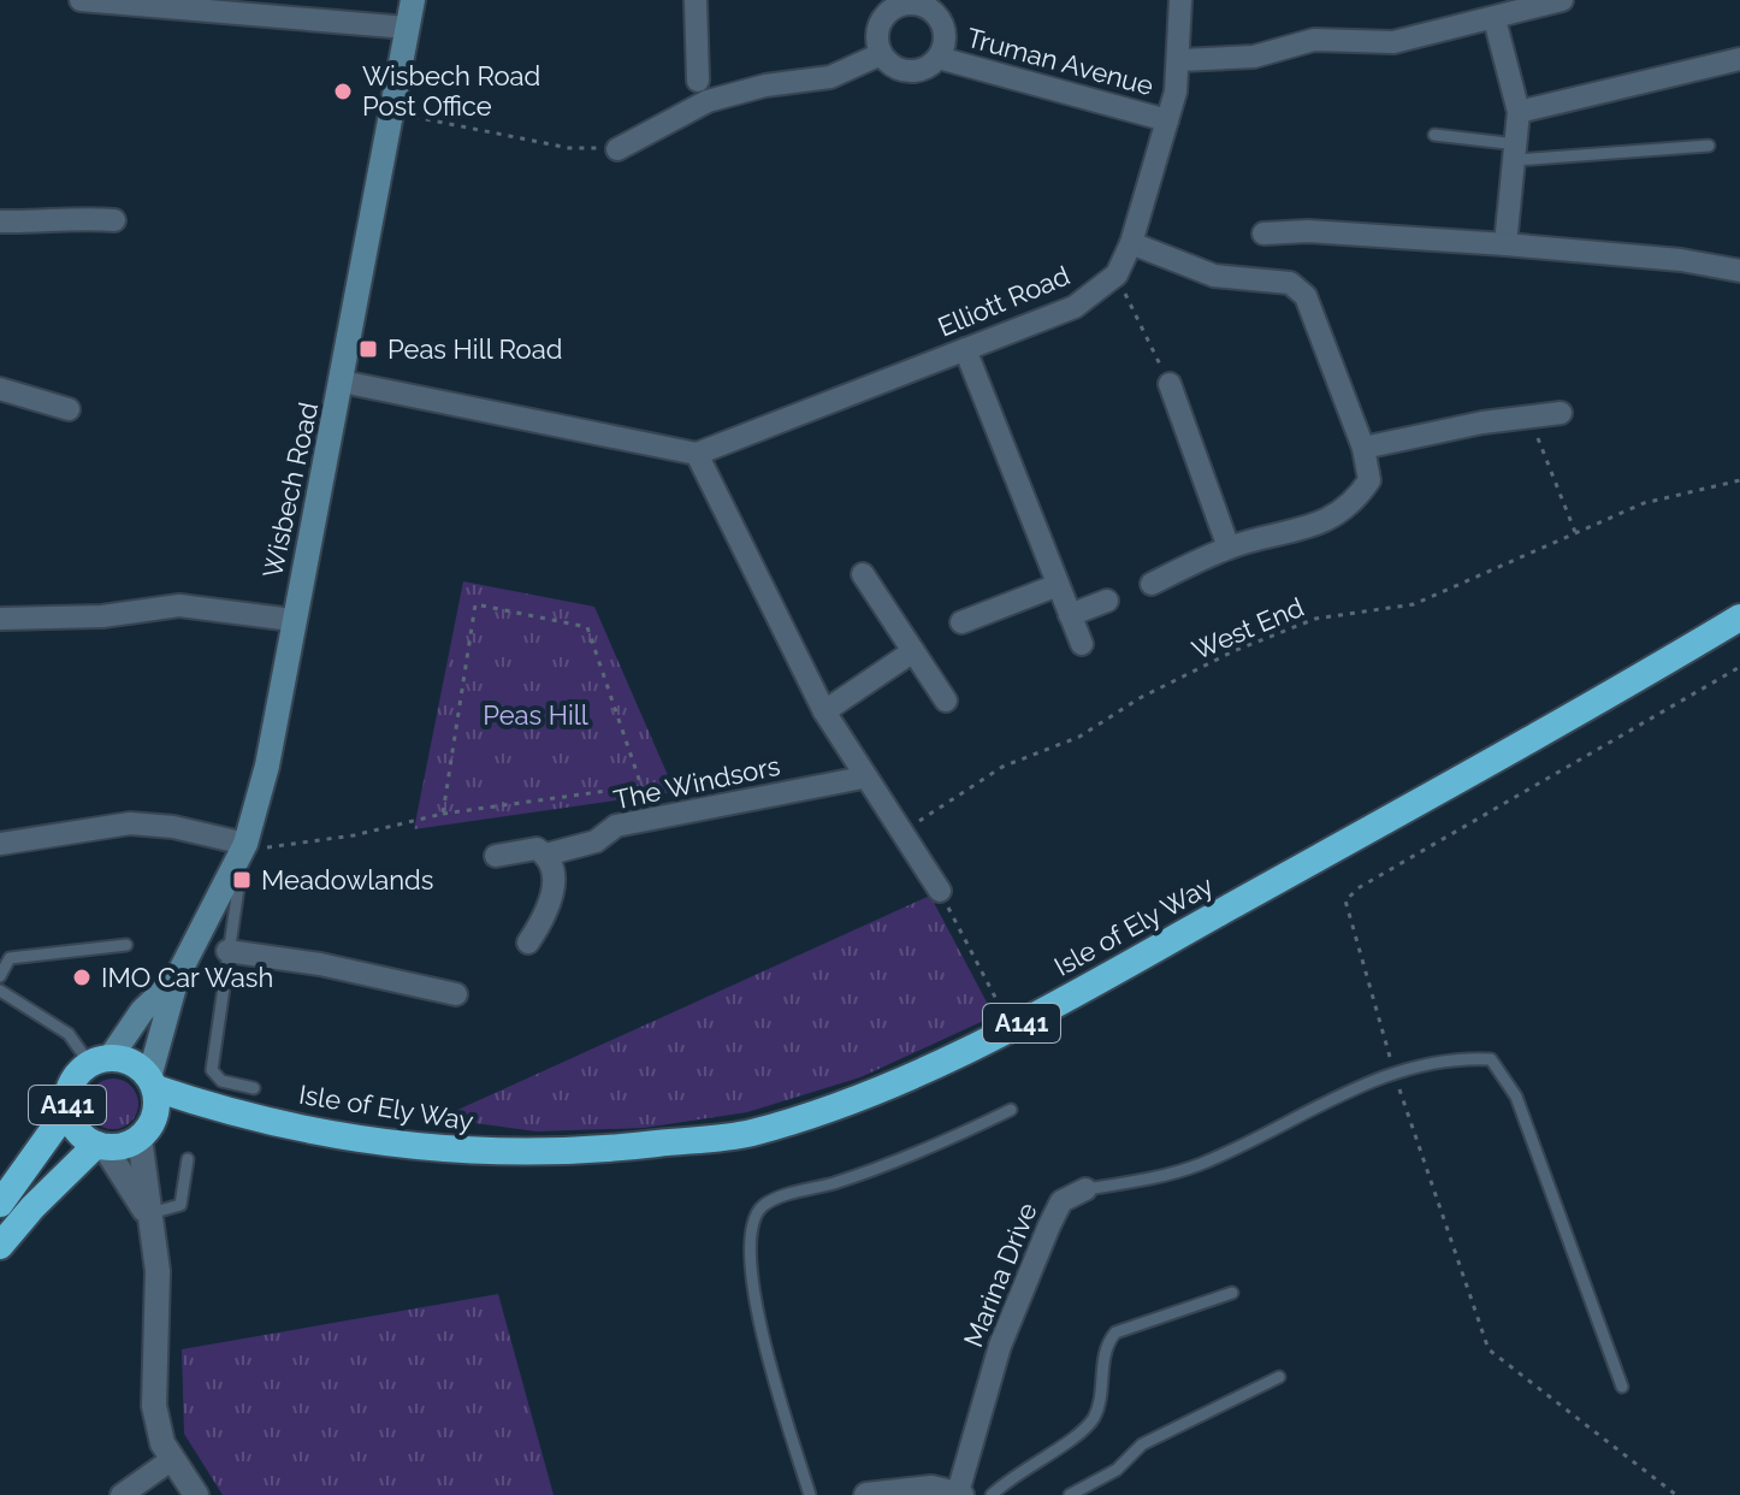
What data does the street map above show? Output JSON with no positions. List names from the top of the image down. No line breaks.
{"streets":{"highway":["Isle of Ely Way","A141"],"main road":["Wisbech Road"],"street":["Truman Avenue","Elliott Road","The Windsors","Marina Drive"],"path":["West End"]},"crossings":[["Truman Avenue","Elliott Road"],["Wisbech Road","Isle of Ely Way"],["Wisbech Road","A141"],["Isle of Ely Way","A141"]],"parks":["Peas Hill"],"places":{"other":["Wisbech Road Post Office","IMO Car Wash"],"transit":["Peas Hill Road","Meadowlands"]}}
